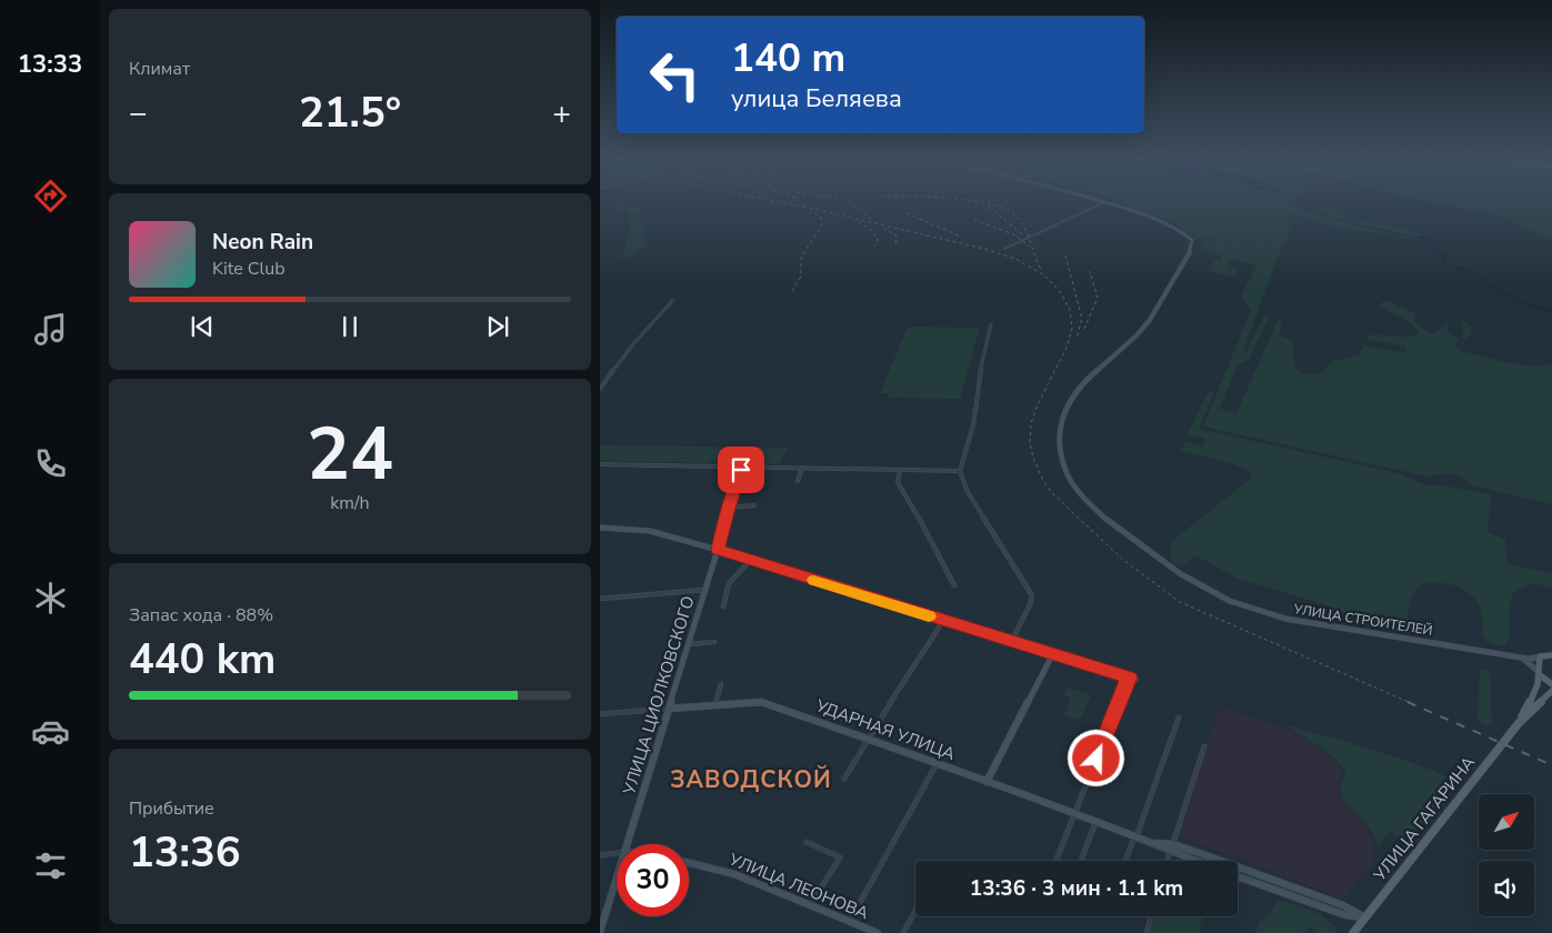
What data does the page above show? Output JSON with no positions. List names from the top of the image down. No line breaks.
{"streets":{"main road":["УЛИЦА СТРОИТЕЛЕЙ","УЛИЦА ЦИОЛКОВСКОГО","УДАРНАЯ УЛИЦА","УЛИЦА ГАГАРИНА","УЛИЦА ЛЕОНОВА"]},"crossings":[["УЛИЦА ЦИОЛКОВСКОГО","УДАРНАЯ УЛИЦА"],["УДАРНАЯ УЛИЦА","УЛИЦА ГАГАРИНА"]],"districts":["ЗАВОДСКОЙ"],"north":"top right","page":{"tabs":"13:33","tile":["Климат",["24","km/h"],["Запас хода · 88%","440 km"],["Прибытие","13:36"]],"turn":["140 m","улица Беляева"],"heat":["−","21.5°","+"],"song":["Neon Rain","Kite Club"],"limit":"30","trip":"13:36 · 3 мин · 1.1 km"}}
